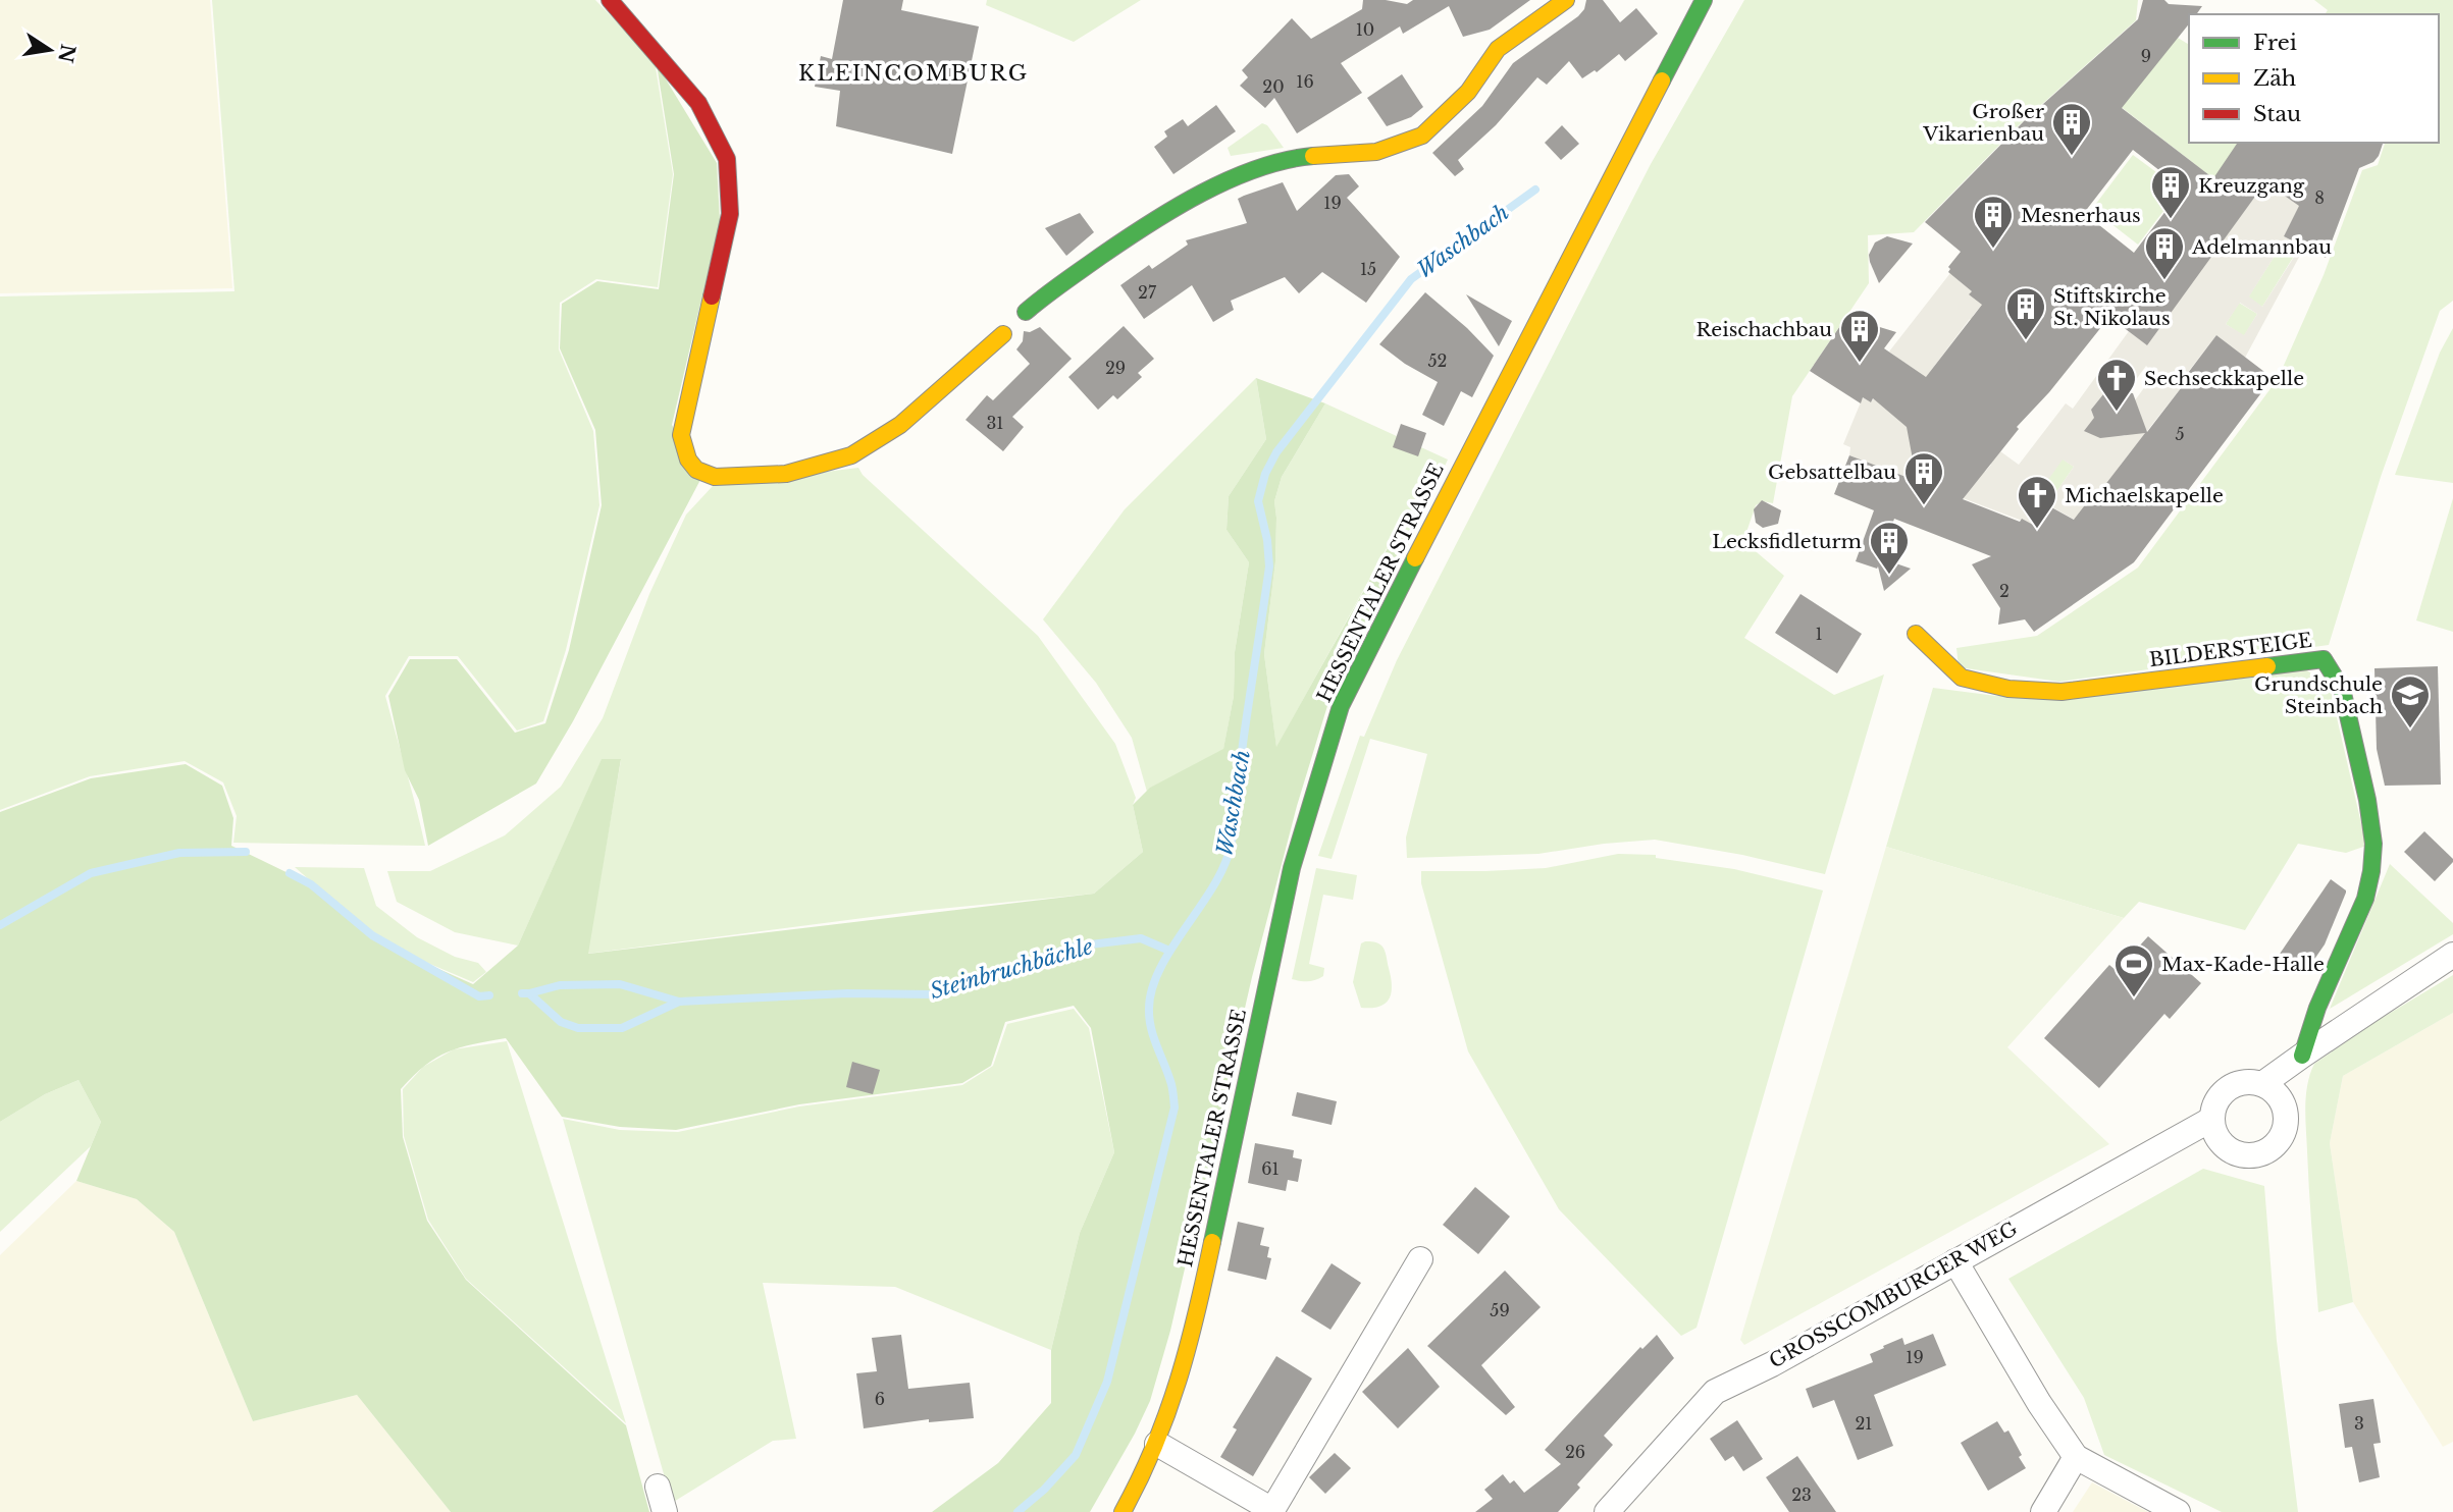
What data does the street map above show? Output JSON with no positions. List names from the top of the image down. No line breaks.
{"streets":{"street":["HESSENTALER STRASSE","BILDERSTEIGE","GROSSCOMBURGER WEG"]},"districts":["KLEINCOMBURG"],"water":["Waschbach","Steinbruchbächle"],"places":{"building":["Großer Vikarienbau","Kreuzgang","Mesnerhaus","Adelmannbau","Stiftskirche St. Nikolaus","Reischachbau","Gebsattelbau","Lecksfidleturm"],"church":["Sechseckkapelle","Michaelskapelle"],"school or university":["Grundschule Steinbach"],"sports":["Max-Kade-Halle"]},"house_numbers":["10","9","16","20","8","19","15","27","52","29","31","5","2","1","61","59","19","6","21","3","26","23"],"legend":["Frei","Zäh","Stau"],"north":"right"}
